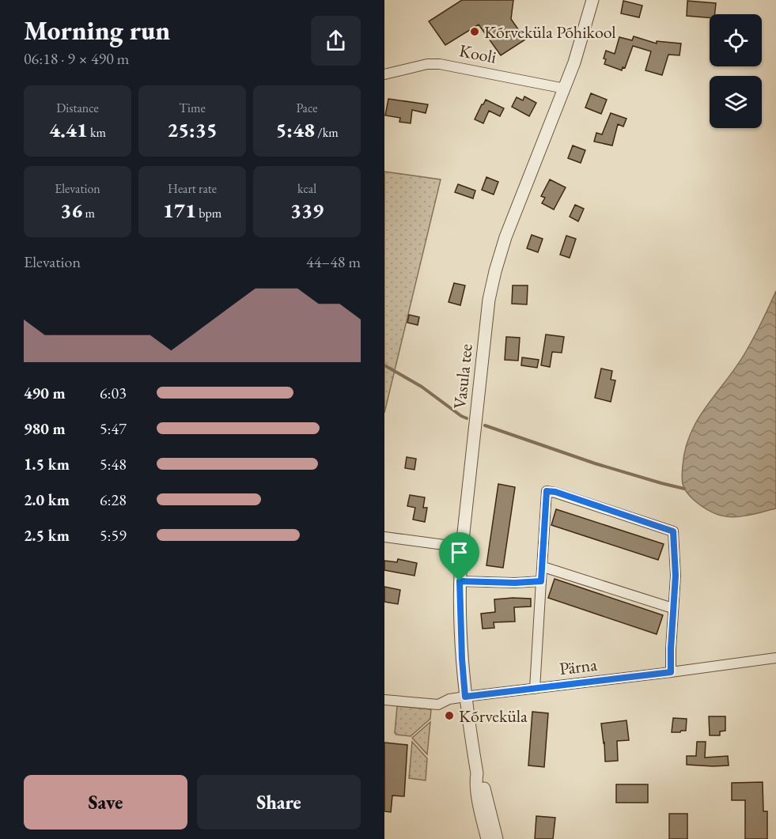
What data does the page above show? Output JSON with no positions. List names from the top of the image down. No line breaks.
{"streets":{"street":["Kooli","Vasula tee","Pärna"]},"crossings":[["Kooli","Vasula tee"],["Vasula tee","Pärna"]],"places":["Kõrveküla Põhikool","Kõrveküla"],"page":{"heading":["Morning run","06:18 · 9 × 490 m"],"stats":[["Distance","4.41 km"],["Time","25:35"],["Pace","5:48 /km"],["Elevation","36 m"],["Heart rate","171 bpm"],["kcal","339"]],"chart":["Elevation","44–48 m"],"list":[{"name":"490 m","note":"6:03"},{"name":"980 m","note":"5:47"},{"name":"1.5 km","note":"5:48"},{"name":"2.0 km","note":"6:28"},{"name":"2.5 km","note":"5:59"}],"buttons":["Save","Share"]}}
